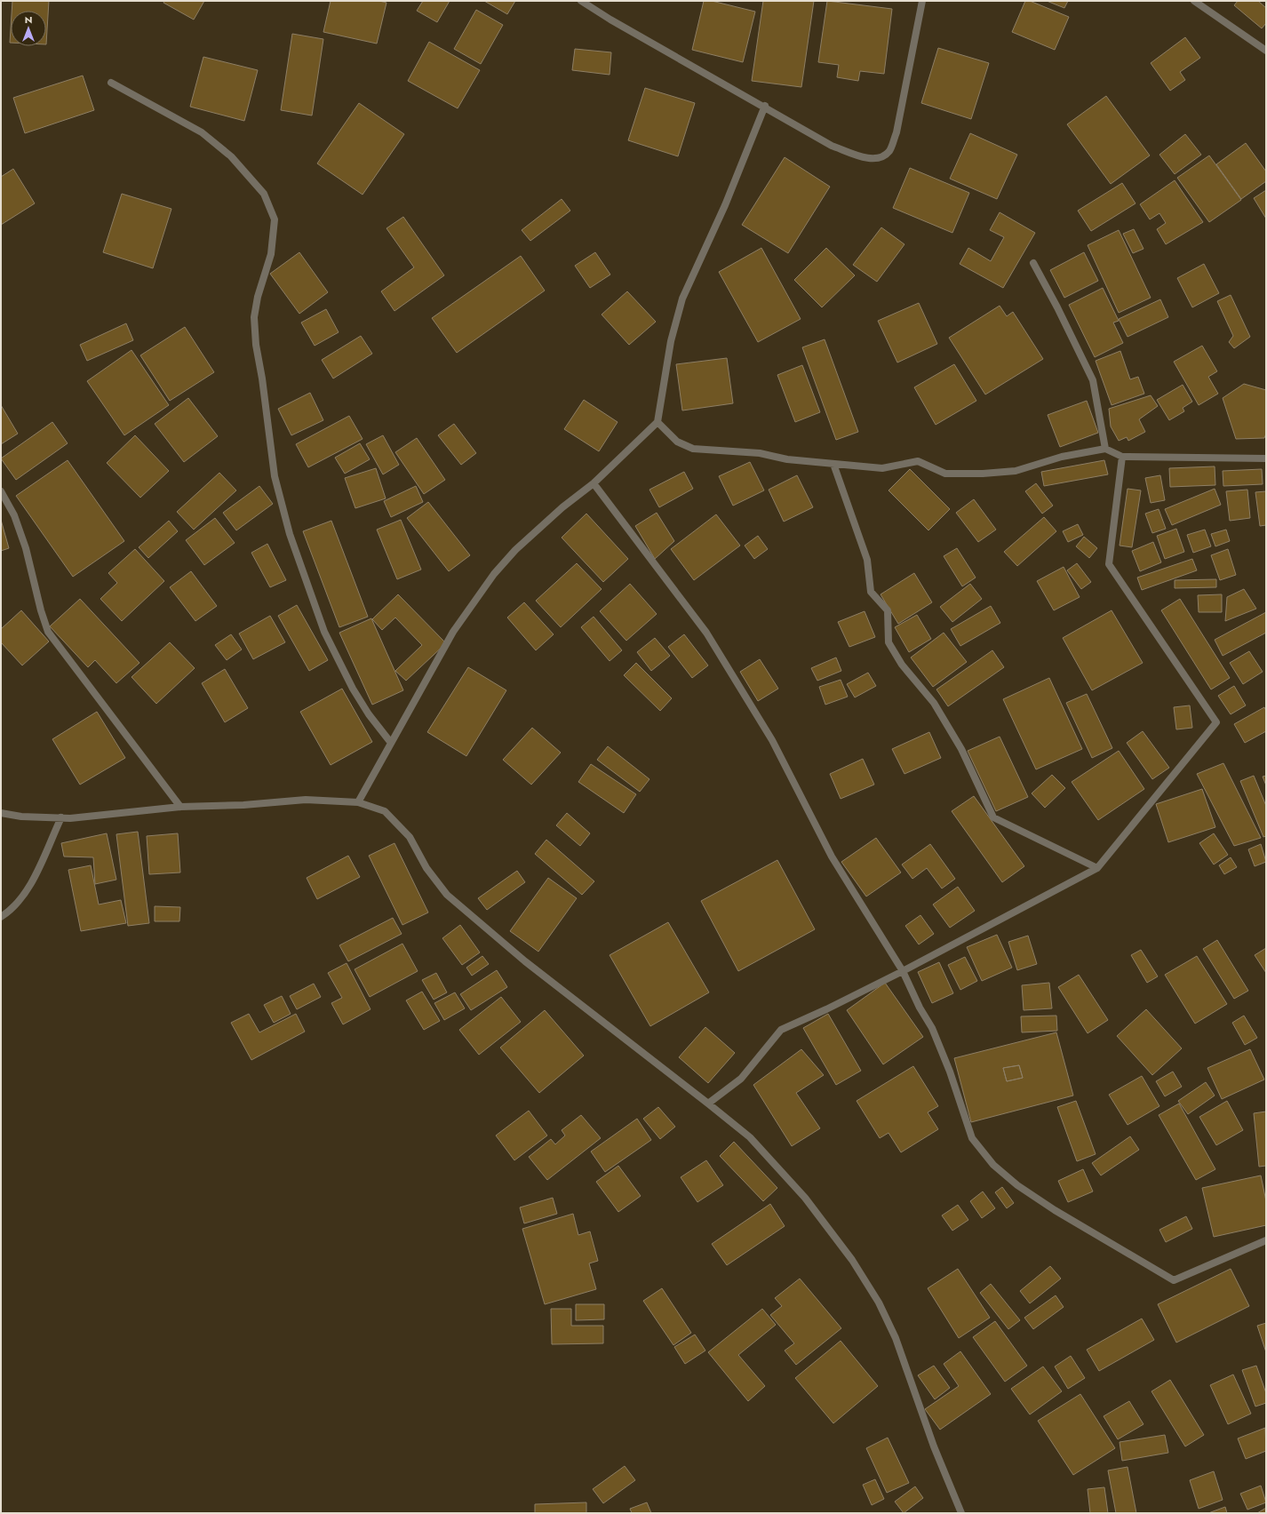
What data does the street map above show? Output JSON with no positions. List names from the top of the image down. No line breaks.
{"north":"top"}
